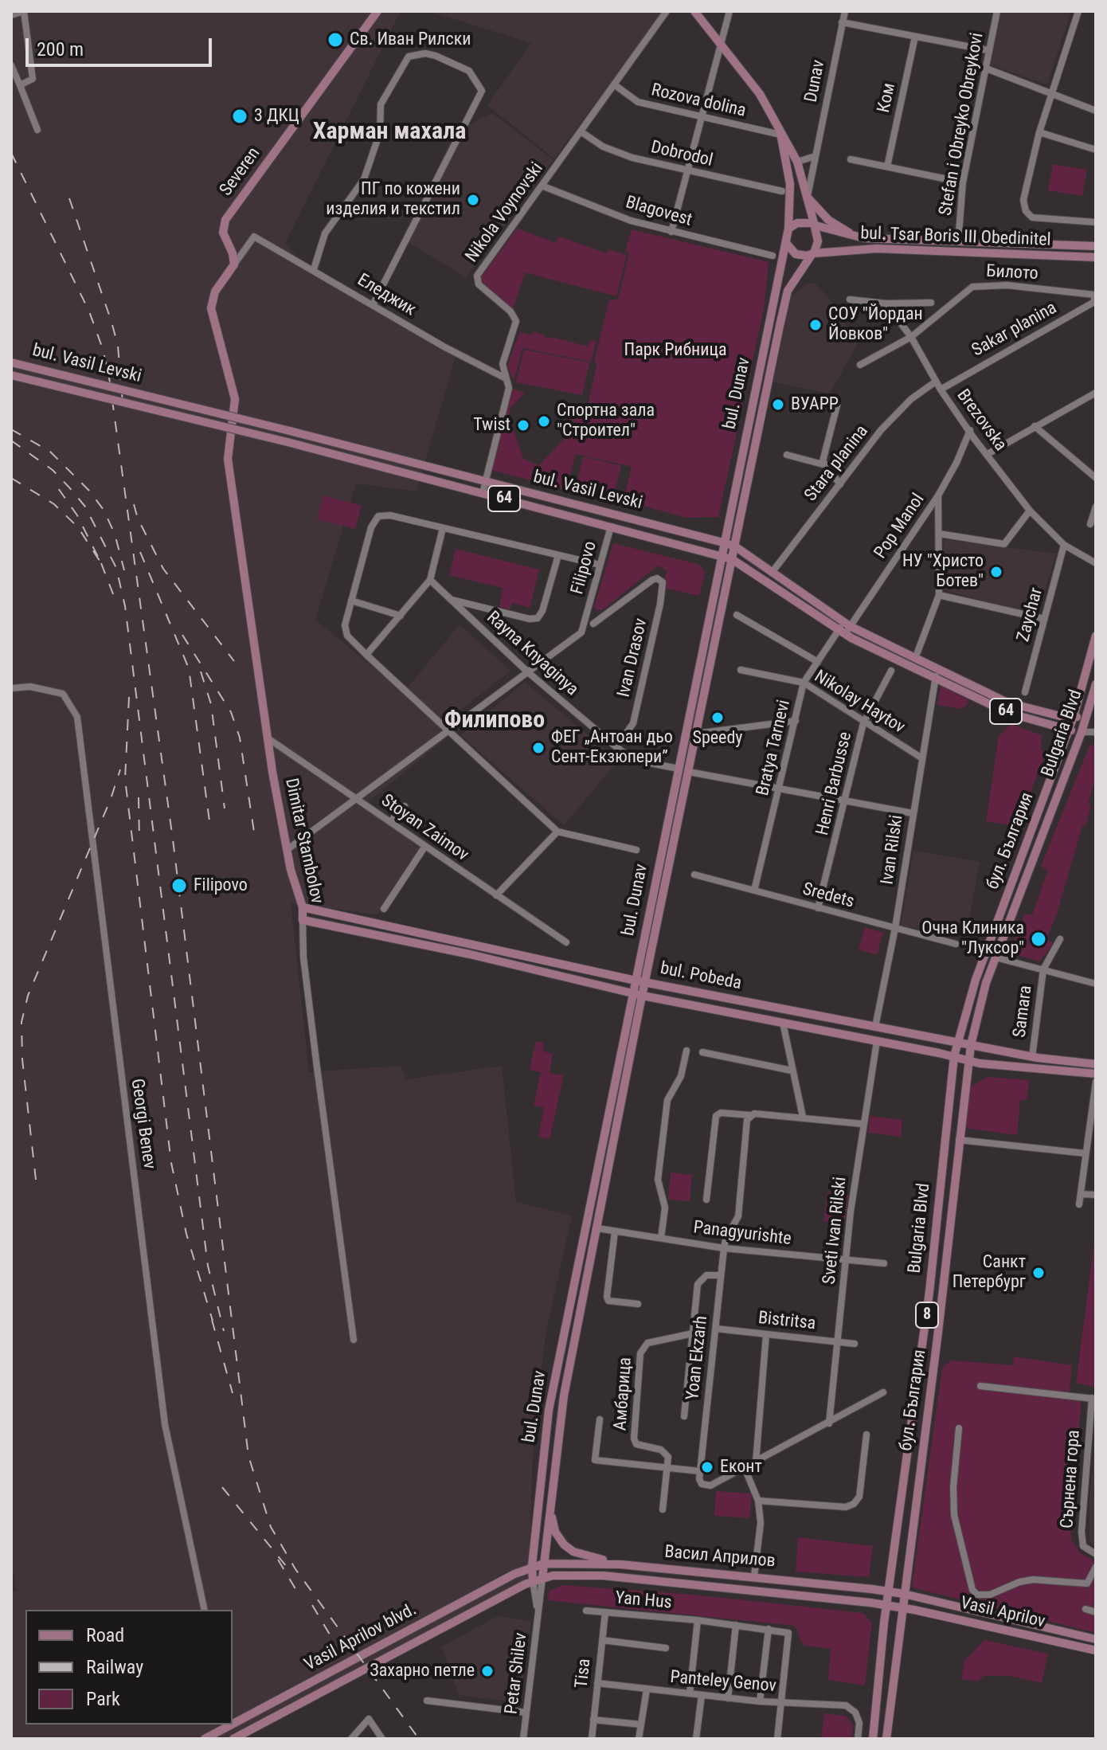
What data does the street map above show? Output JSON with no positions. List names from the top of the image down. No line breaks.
{"streets":{"main road":["Severen","bul. Tsar Boris III Obedinitel","bul. Vasil Levski","bul. Dunav","64","Bulgaria Blvd","Dimitar Stambolov","бул. България","bul. Pobeda","8","Васил Априлов","Vasil Aprilov","Vasil Aprilov blvd."],"street":["Dunav","Ком","Rozova dolina","Stefan i Obreyko Obreykovi","Dobrodol","Blagovest","Nikola Voynovski","Билото","Еледжик","Sakar planina","Brezovska","Stara planina","Pop Manol","Filipovo","Zaychar","Rayna Knyaginya","Ivan Drasov","Nikolay Haytov","Bratya Tarnevi","Henri Barbusse","Stoyan Zaimov","Ivan Rilski","Sredets","Samara","Georgi Benev","Sveti Ivan Rilski","Panagyurishte","Bistritsa","Yoan Ekzarh","Амбарица","Сърнена гора","Yan Hus","Petar Shilev","Tisa","Panteley Genov"]},"crossings":[["Rozova dolina","Nikola Voynovski"],["Stefan i Obreyko Obreykovi","bul. Tsar Boris III Obedinitel"],["Dobrodol","Nikola Voynovski"],["Severen","Еледжик"],["Severen","Dimitar Stambolov"],["Blagovest","Nikola Voynovski"],["Nikola Voynovski","Еледжик"],["Nikola Voynovski","bul. Vasil Levski"],["bul. Tsar Boris III Obedinitel","bul. Dunav"],["Билото","Sakar planina"],["Билото","Brezovska"],["Еледжик","Dimitar Stambolov"],["Sakar planina","Brezovska"],["bul. Vasil Levski","bul. Dunav"],["bul. Vasil Levski","Stara planina"],["bul. Vasil Levski","Pop Manol"],["bul. Vasil Levski","Filipovo"],["bul. Vasil Levski","Bulgaria Blvd"],["bul. Vasil Levski","Bratya Tarnevi"],["bul. Vasil Levski","бул. България"],["bul. Vasil Levski","Ivan Rilski"],["bul. Dunav","Rayna Knyaginya"],["bul. Dunav","bul. Pobeda"],["bul. Dunav","Panagyurishte"],["bul. Dunav","Васил Априлов"],["bul. Dunav","Vasil Aprilov blvd."],["bul. Dunav","Petar Shilev"],["Brezovska","Stara planina"],["Brezovska","Pop Manol"],["Brezovska","Zaychar"],["Pop Manol","Bratya Tarnevi"],["Filipovo","Rayna Knyaginya"],["Filipovo","Ivan Drasov"],["Filipovo","Stoyan Zaimov"],["Filipovo","Dimitar Stambolov"],["Rayna Knyaginya","Ivan Drasov"],["Nikolay Haytov","Bratya Tarnevi"],["Nikolay Haytov","Henri Barbusse"],["Nikolay Haytov","Ivan Rilski"],["Bulgaria Blvd","бул. България"],["Bulgaria Blvd","bul. Pobeda"],["Bulgaria Blvd","8"],["Bulgaria Blvd","Васил Априлов"],["Bratya Tarnevi","Sredets"],["Henri Barbusse","Sredets"],["Stoyan Zaimov","Dimitar Stambolov"],["Dimitar Stambolov","bul. Pobeda"],["бул. България","bul. Pobeda"],["бул. България","8"],["бул. България","Васил Априлов"],["бул. България","Vasil Aprilov"],["Ivan Rilski","Sredets"],["Ivan Rilski","bul. Pobeda"],["bul. Pobeda","Samara"],["bul. Pobeda","Sveti Ivan Rilski"],["Sveti Ivan Rilski","Panagyurishte"],["Sveti Ivan Rilski","Bistritsa"],["Panagyurishte","Yoan Ekzarh"],["8","Васил Априлов"],["8","Vasil Aprilov"],["Bistritsa","Yoan Ekzarh"],["Васил Априлов","Vasil Aprilov"],["Васил Априлов","Vasil Aprilov blvd."],["Васил Априлов","Petar Shilev"],["Yan Hus","Tisa"],["Yan Hus","Panteley Genov"],["Vasil Aprilov blvd.","Petar Shilev"],["Tisa","Panteley Genov"]],"districts":["Харман махала","Филипово"],"parks":["Парк Рибница"],"places":["Св. Иван Рилски","3 ДКЦ","ПГ по кожени изделия и текстил","СОУ \"Йордан Йовков\"","ВУАРР","Спортна зала \"Строител\"","Twist","НУ \"Христо Ботев\"","Speedy","ФЕГ „Антоан дьо Сент-Екзюпери”","Filipovo","Очна Клиника \"Луксор\"","Санкт Петербург","Еконт","Захарно петле"],"legend":["Road","Railway","Park"],"scale_bar":"200 m"}
